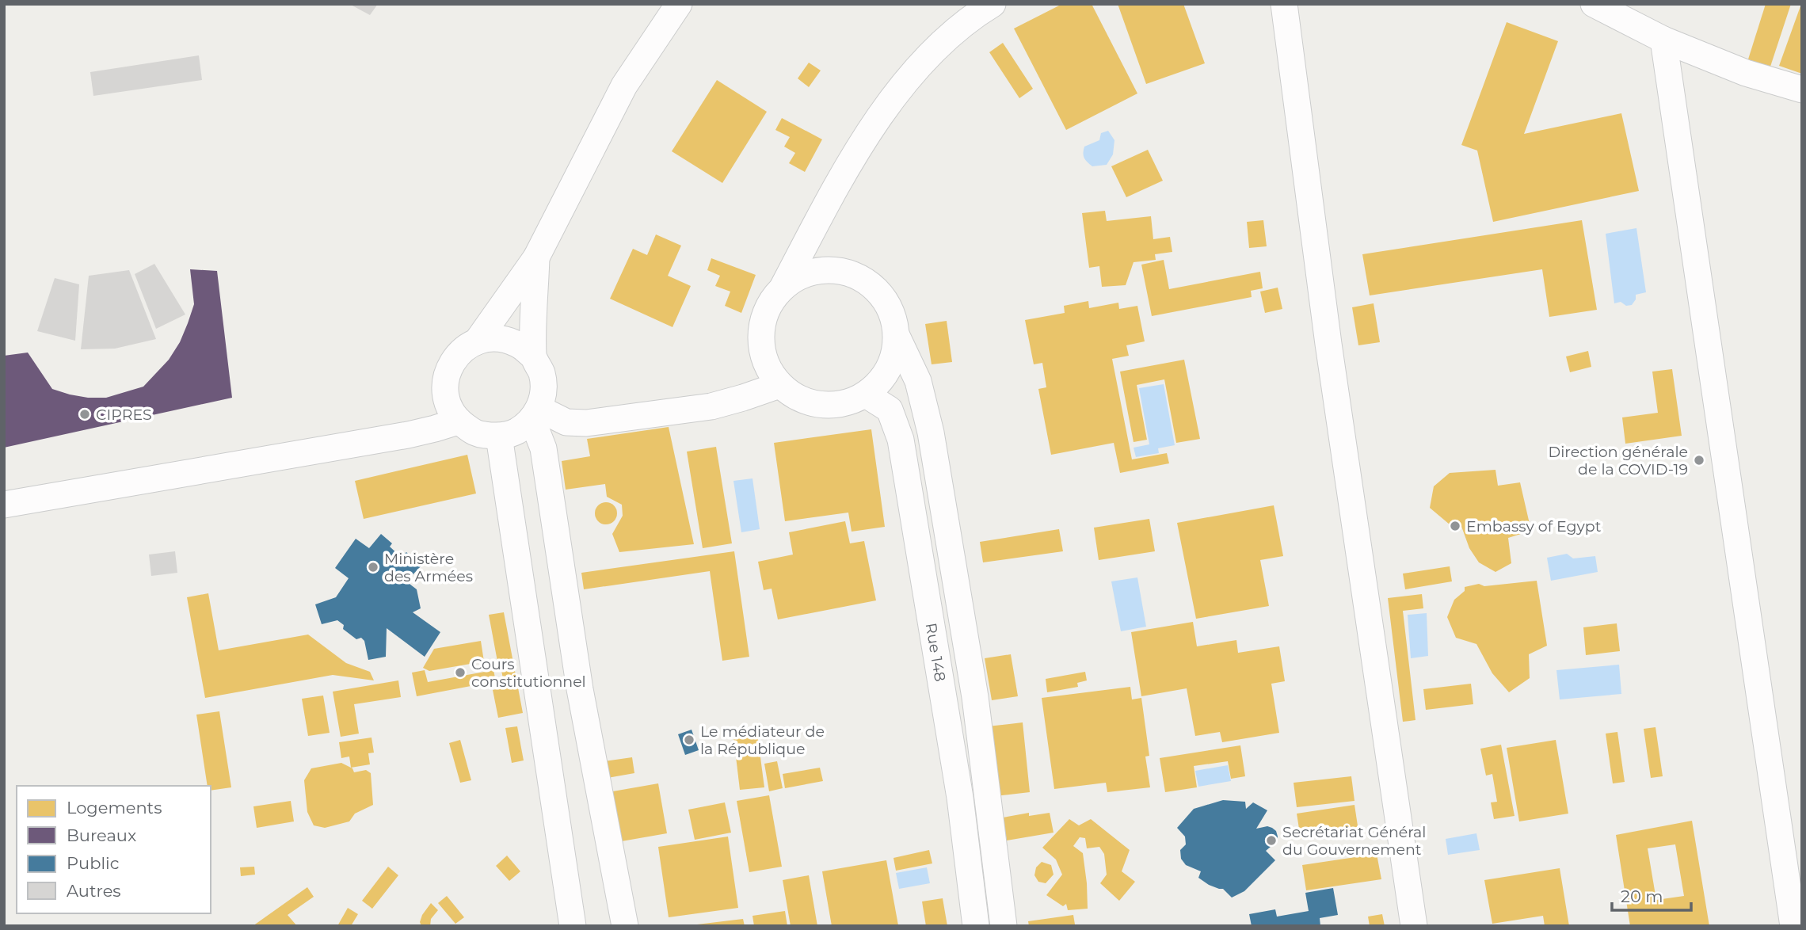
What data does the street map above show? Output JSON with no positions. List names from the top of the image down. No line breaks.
{"streets":{"street":["Rue 148"]},"places":["CIPRES","Direction générale de la COVID-19","Embassy of Egypt","Ministère des Armées","Cours constitutionnel","Le médiateur de la République","Secrétariat Général du Gouvernement"],"legend":["Logements","Bureaux","Public","Autres"],"scale_bar":"20 m"}
